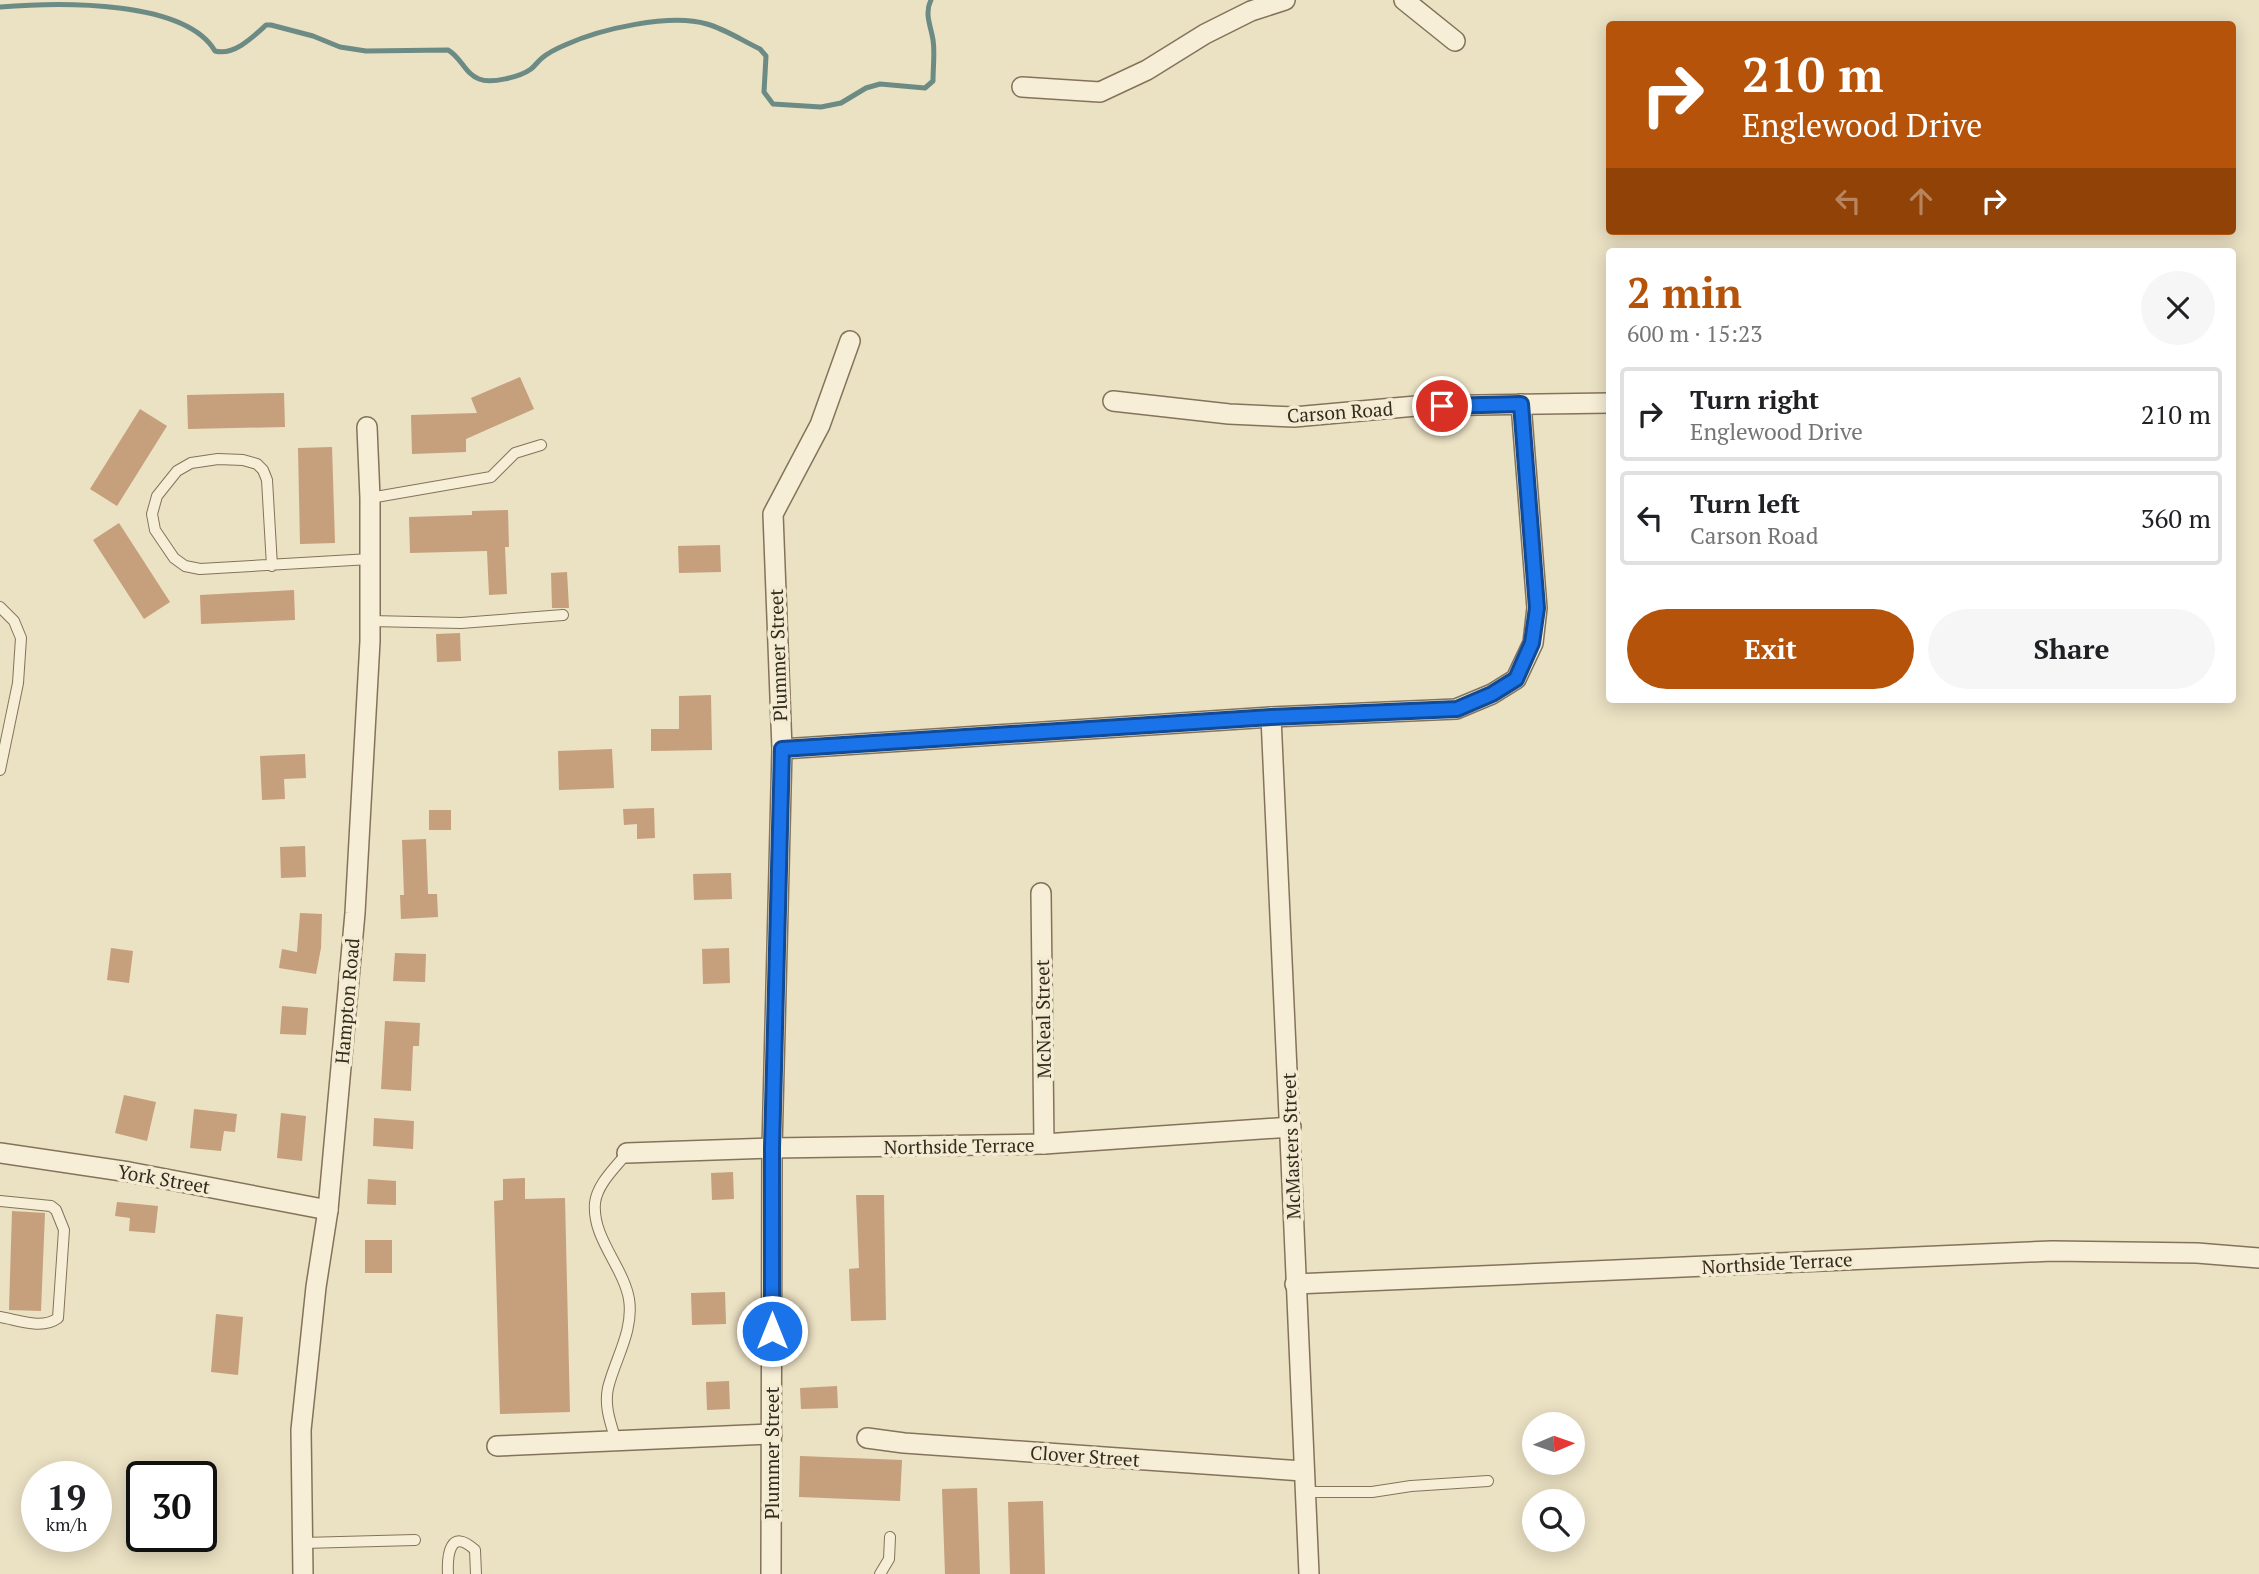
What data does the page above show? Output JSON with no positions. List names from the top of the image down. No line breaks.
{"streets":{"street":["Carson Road","Plummer Street","Hampton Road","McNeal Street","Northside Terrace","McMasters Street","York Street","Clover Street"]},"crossings":[["Plummer Street","Northside Terrace"],["Hampton Road","York Street"],["McNeal Street","Northside Terrace"],["Northside Terrace","McMasters Street"],["McMasters Street","Clover Street"]],"north":"right","page":{"turn":["210 m","Englewood Drive"],"heading":["2 min","600 m · 15:23"],"list":[{"name":"Turn right","note":"Englewood Drive","value":"210 m"},{"name":"Turn left","note":"Carson Road","value":"360 m"}],"buttons":["Exit","Share"],"speed":"19 km/h","limit":"30"}}
